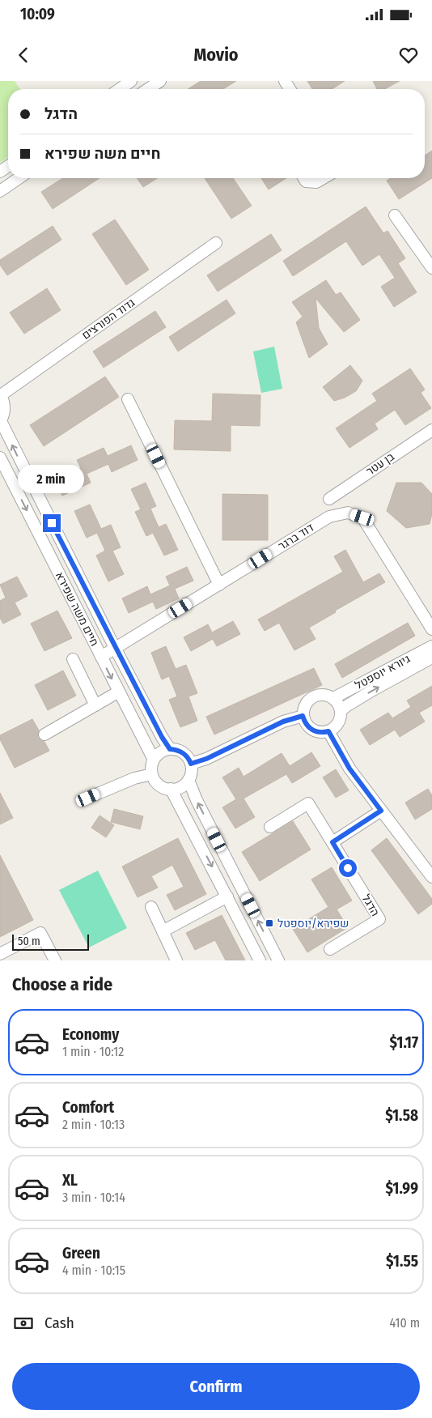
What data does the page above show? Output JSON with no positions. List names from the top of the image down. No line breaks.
{"streets":{"street":["גדוד הפורצים","בן עטר","דוד ברגר","חיים משה שפירא","גיורא יוספטל","הדגל"]},"crossings":[["דוד ברגר","חיים משה שפירא"]],"places":{"transit":["שפירא/יוספטל"]},"scale_bar":"50 m","page":{"status":"10:09","header":"Movio","banner":["הדגל","חיים משה שפירא"],"bubble":"2 min","scale":"50 m","heading":"Choose a ride","list":[{"name":"Economy","note":"1 min · 10:12","value":"$1.17"},{"name":"Comfort","note":"2 min · 10:13","value":"$1.58"},{"name":"XL","note":"3 min · 10:14","value":"$1.99"},{"name":"Green","note":"4 min · 10:15","value":"$1.55"}],"pay":["Cash","410 m"],"buttons":"Confirm"}}
